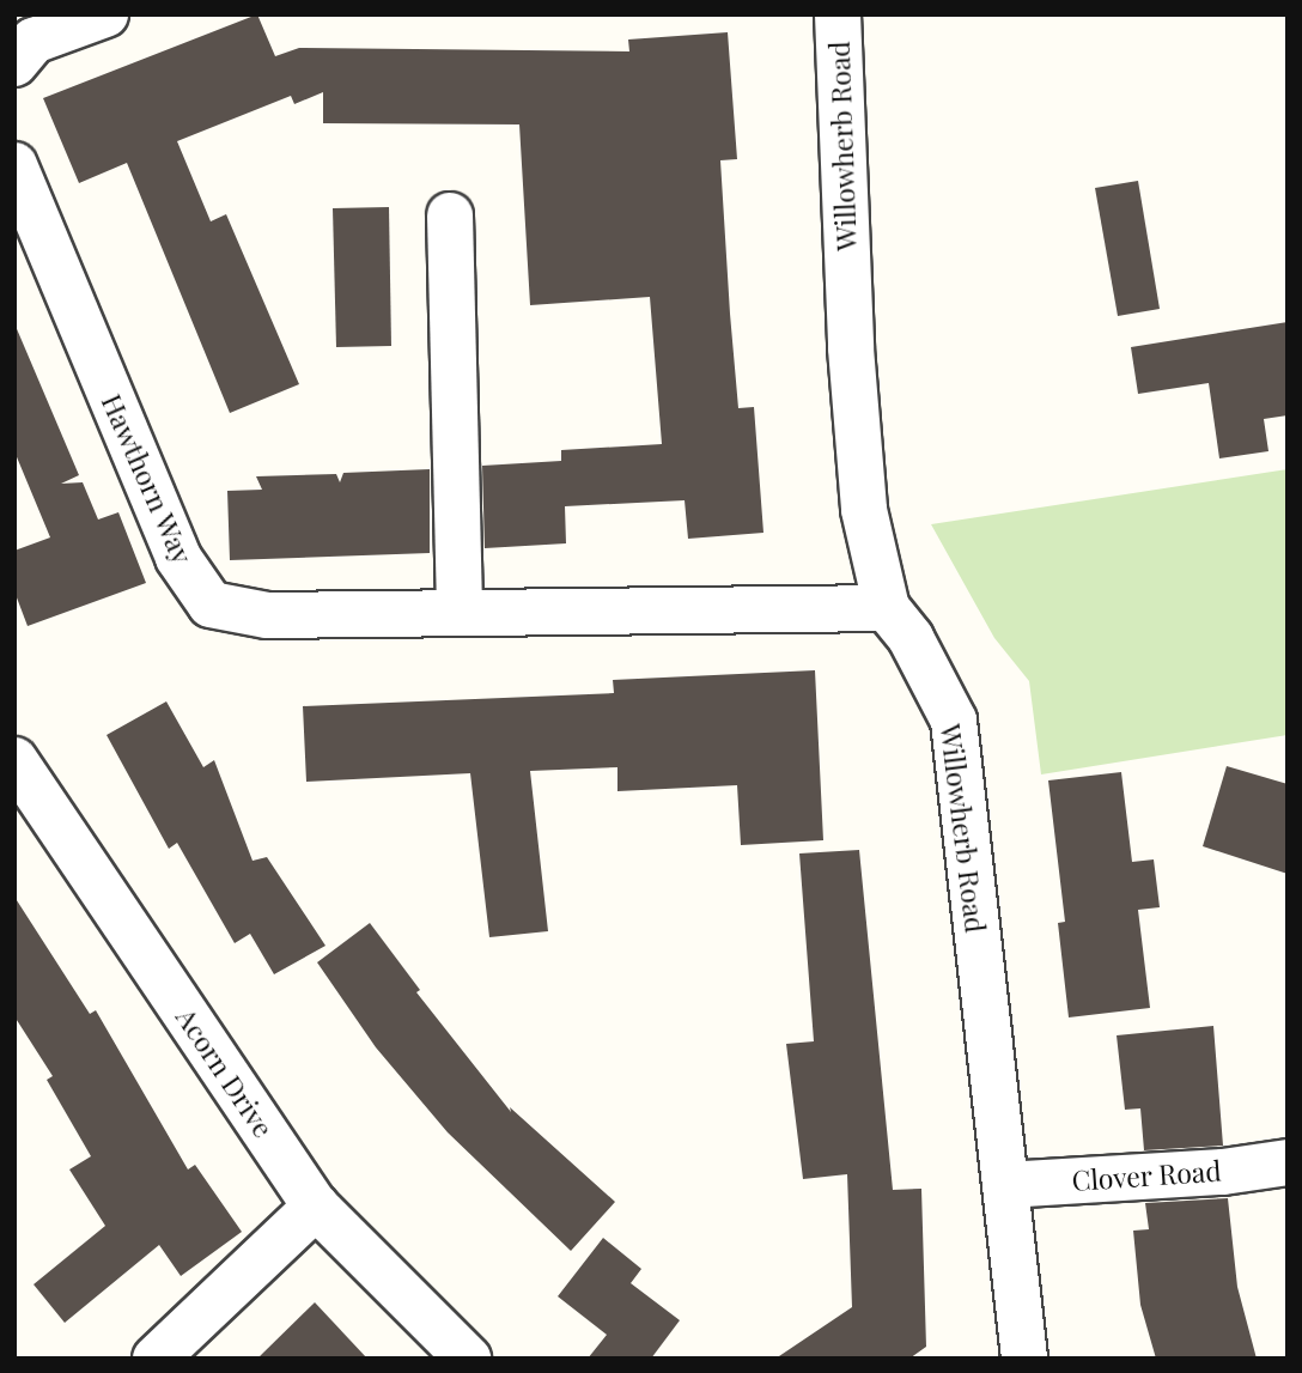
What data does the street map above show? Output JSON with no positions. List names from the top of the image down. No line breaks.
{"streets":{"street":["Willowherb Road","Hawthorn Way","Acorn Drive","Clover Road"]},"crossings":[["Willowherb Road","Hawthorn Way"],["Willowherb Road","Clover Road"]]}
